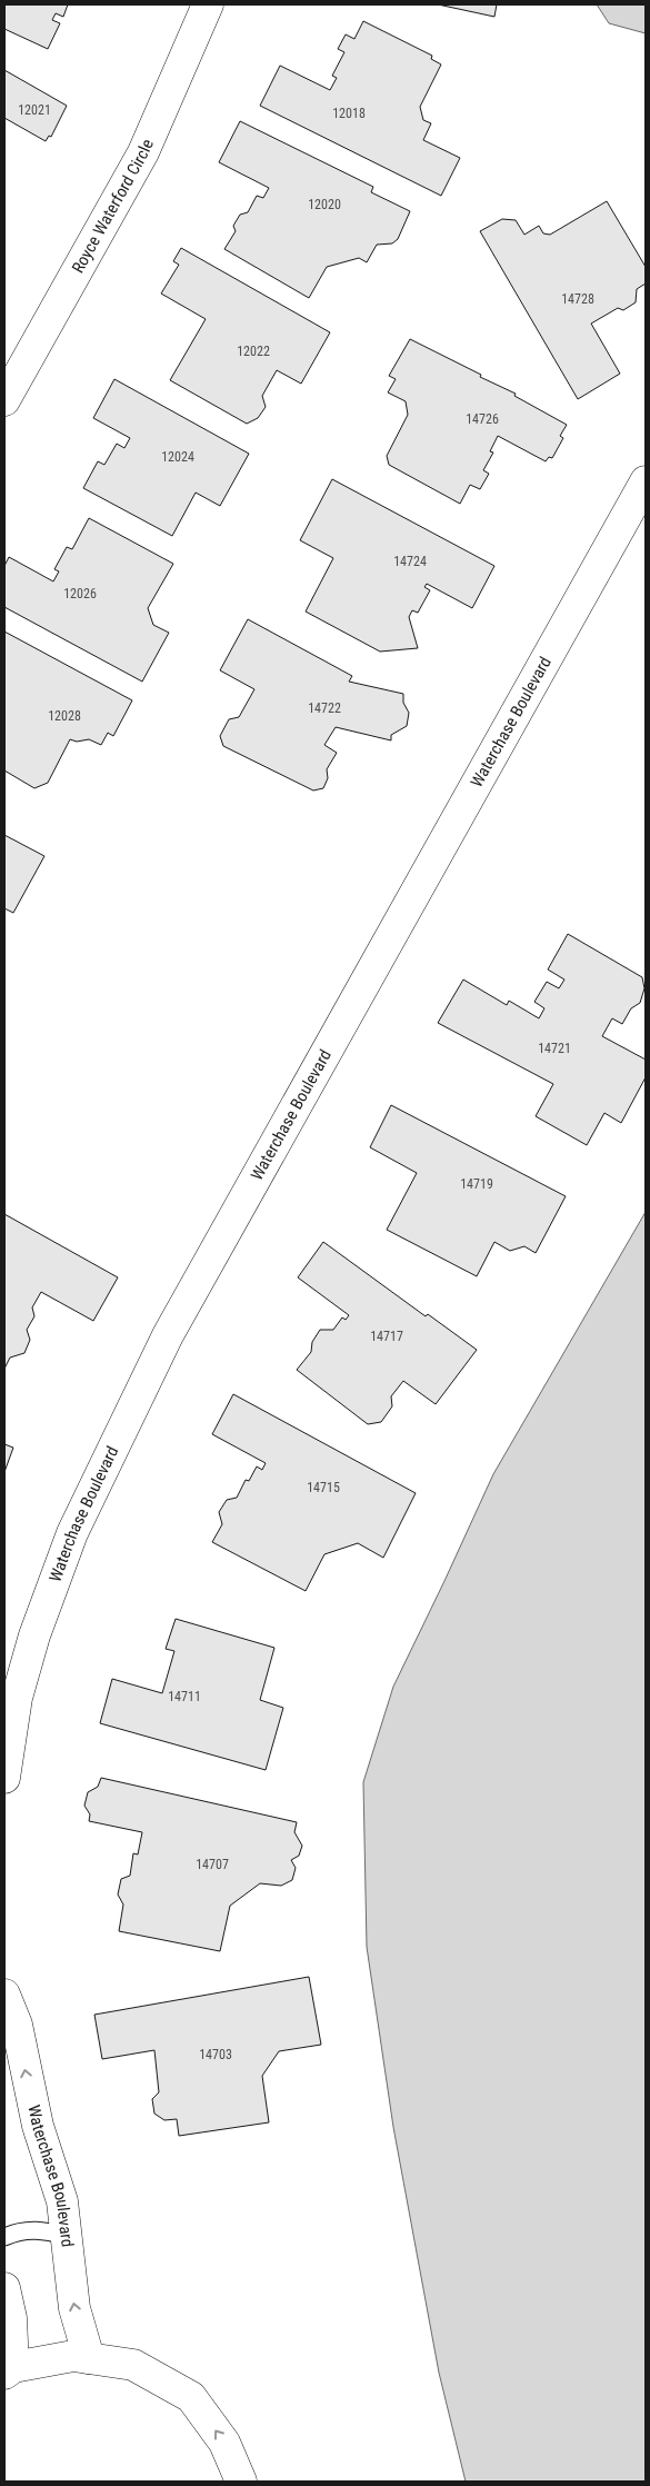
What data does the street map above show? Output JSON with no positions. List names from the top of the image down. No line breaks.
{"streets":{"street":["Royce Waterford Circle","Waterchase Boulevard"]},"house_numbers":["12021","12018","12020","14728","12022","14726","12024","14724","12026","14722","12028","14721","14719","14717","14715","14711","14707","14703"]}
